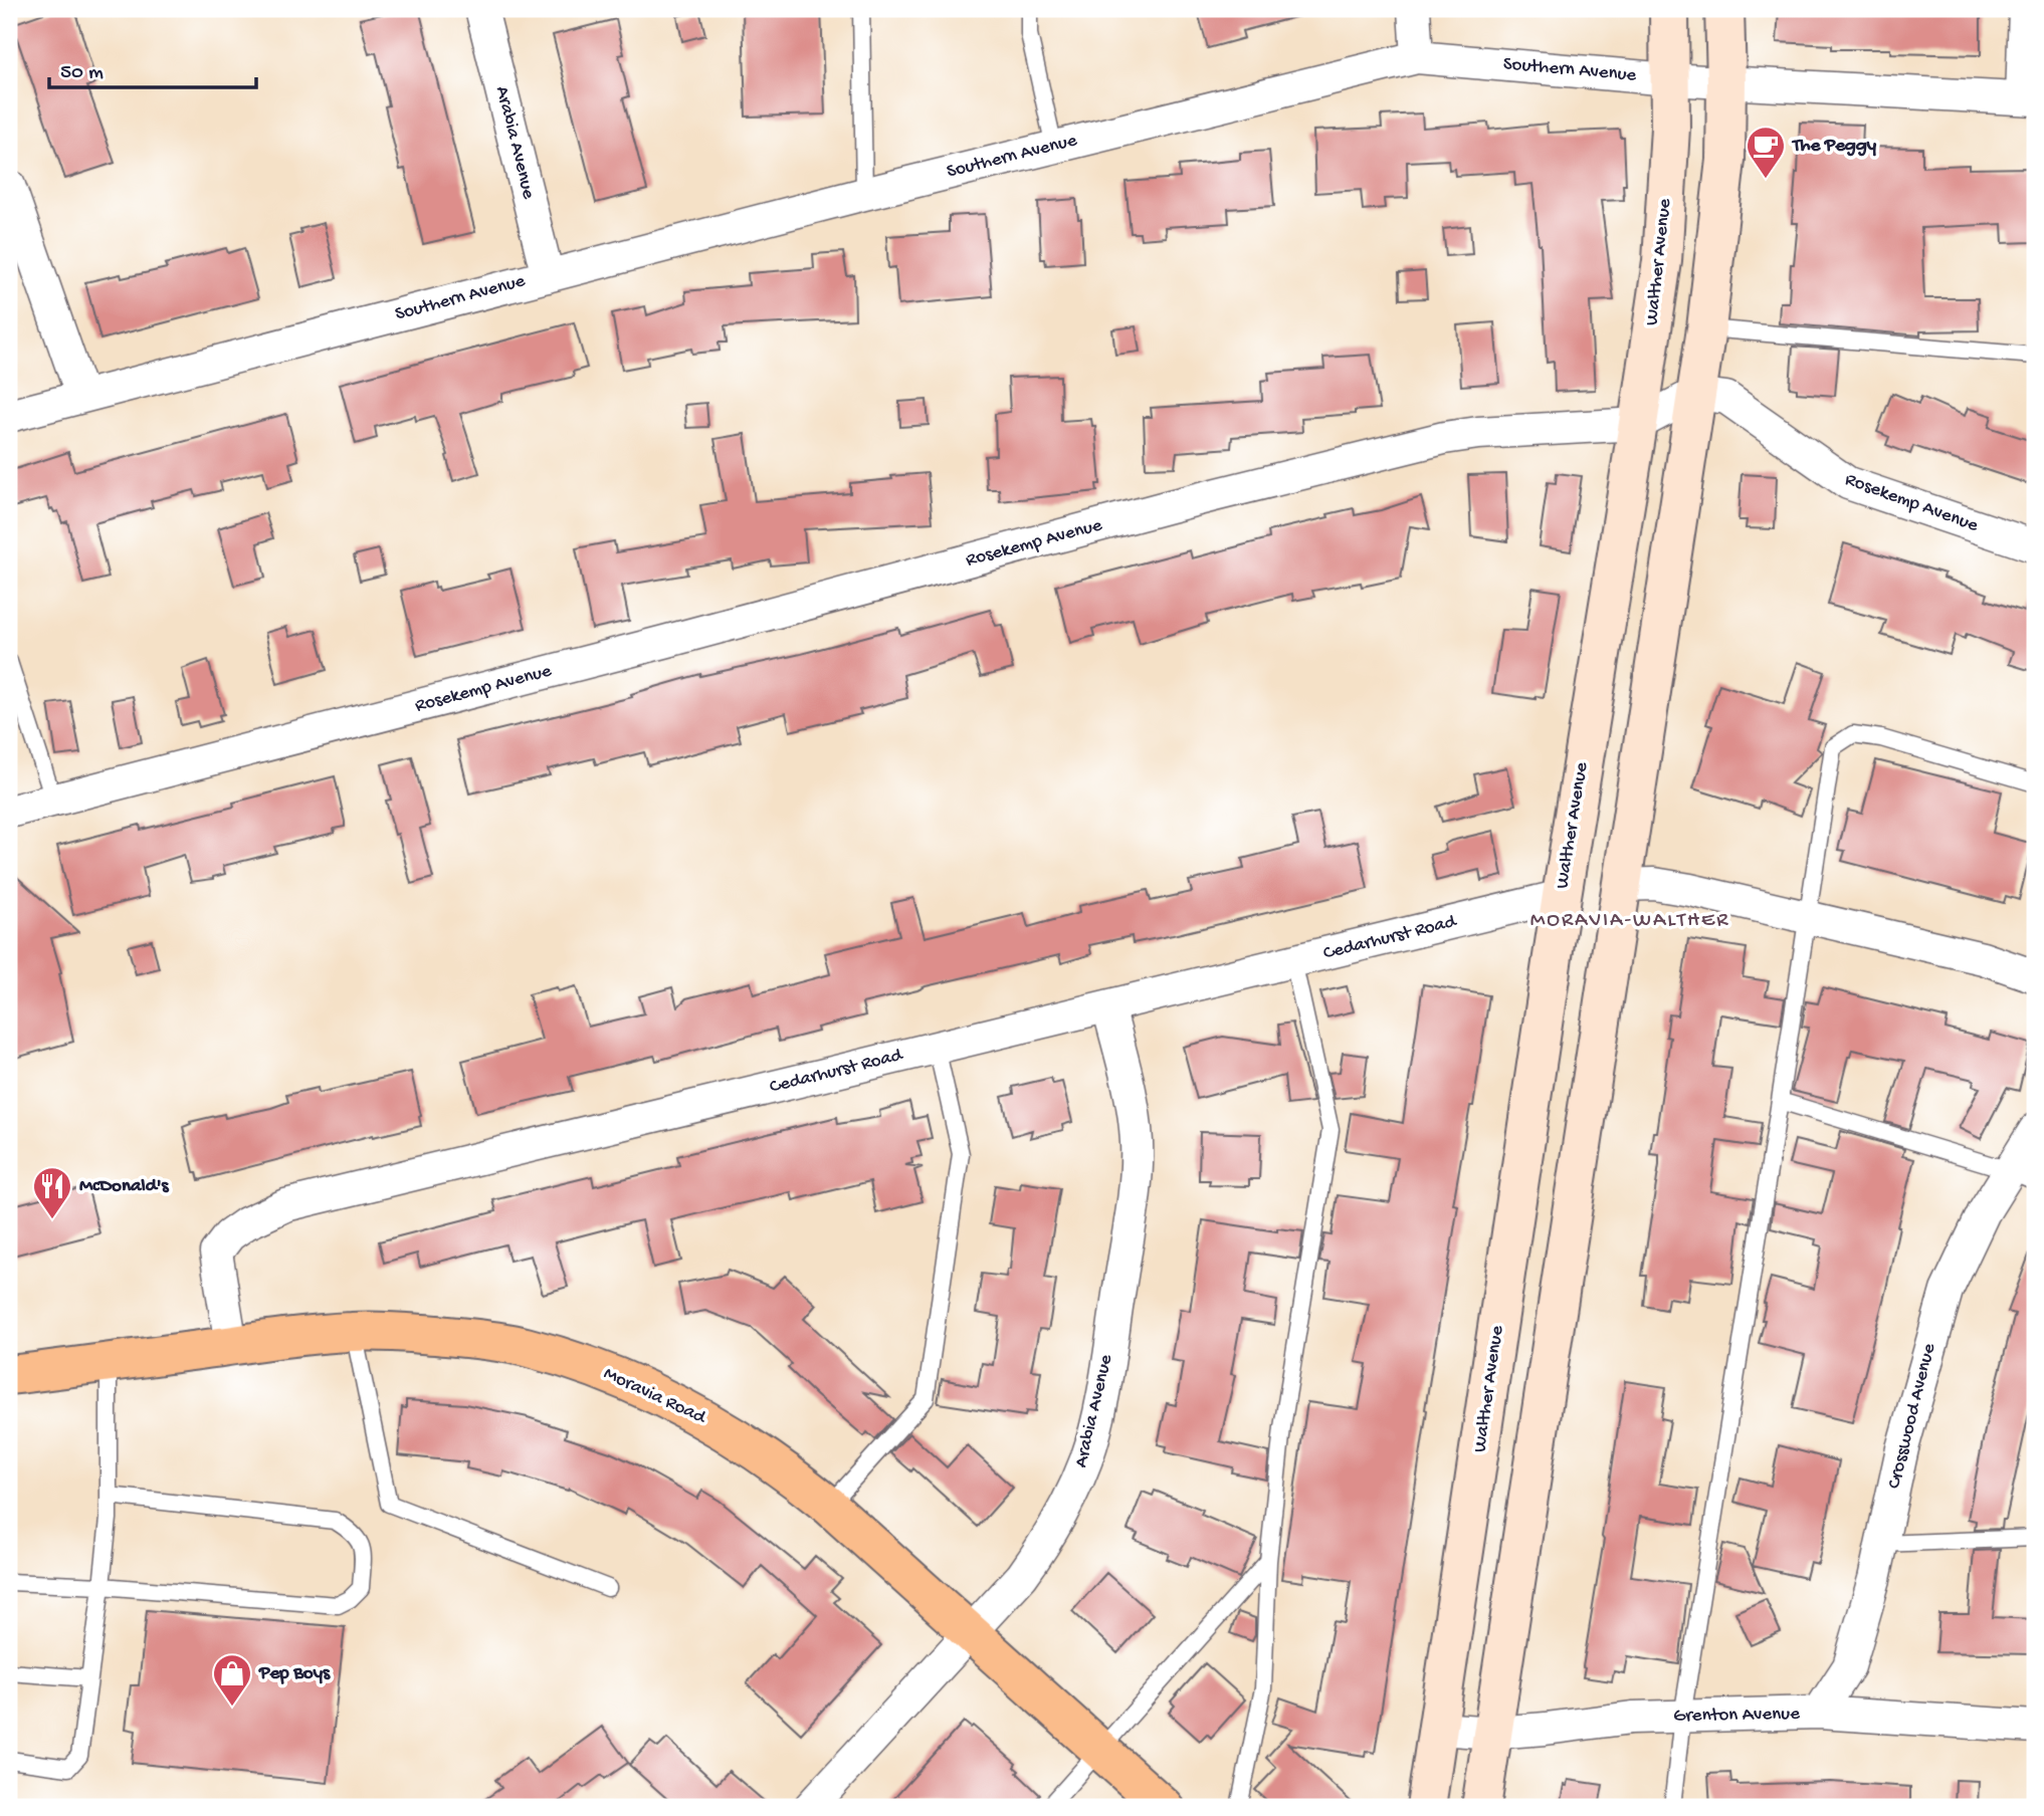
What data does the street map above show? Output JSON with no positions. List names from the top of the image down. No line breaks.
{"streets":{"main road":["Walther Avenue","Moravia Road"],"street":["Southern Avenue","Arabia Avenue","Rosekemp Avenue","Cedarhurst Road","Crosswood Avenue","Grenton Avenue"]},"crossings":[["Southern Avenue","Arabia Avenue"],["Southern Avenue","Walther Avenue"],["Arabia Avenue","Cedarhurst Road"],["Arabia Avenue","Moravia Road"],["Walther Avenue","Rosekemp Avenue"],["Walther Avenue","Cedarhurst Road"],["Walther Avenue","Grenton Avenue"],["Cedarhurst Road","Moravia Road"],["Crosswood Avenue","Grenton Avenue"]],"districts":["MORAVIA-WALTHER"],"places":{"cafe":["The Peggy"],"restaurant":["McDonald's"],"shop":["Pep Boys"]},"scale_bar":"50 m"}
